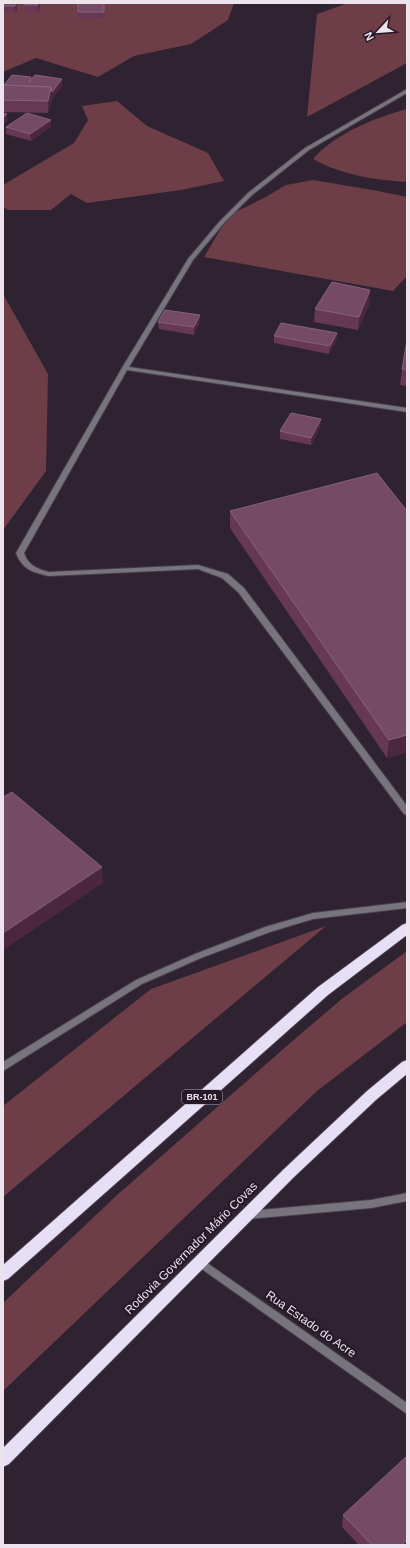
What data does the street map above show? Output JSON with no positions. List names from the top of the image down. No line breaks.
{"streets":{"highway":["BR-101","Rodovia Governador Mário Covas"],"street":["Rua Estado do Acre"]},"crossings":[["Rodovia Governador Mário Covas","Rua Estado do Acre"]],"north":"bottom left"}
